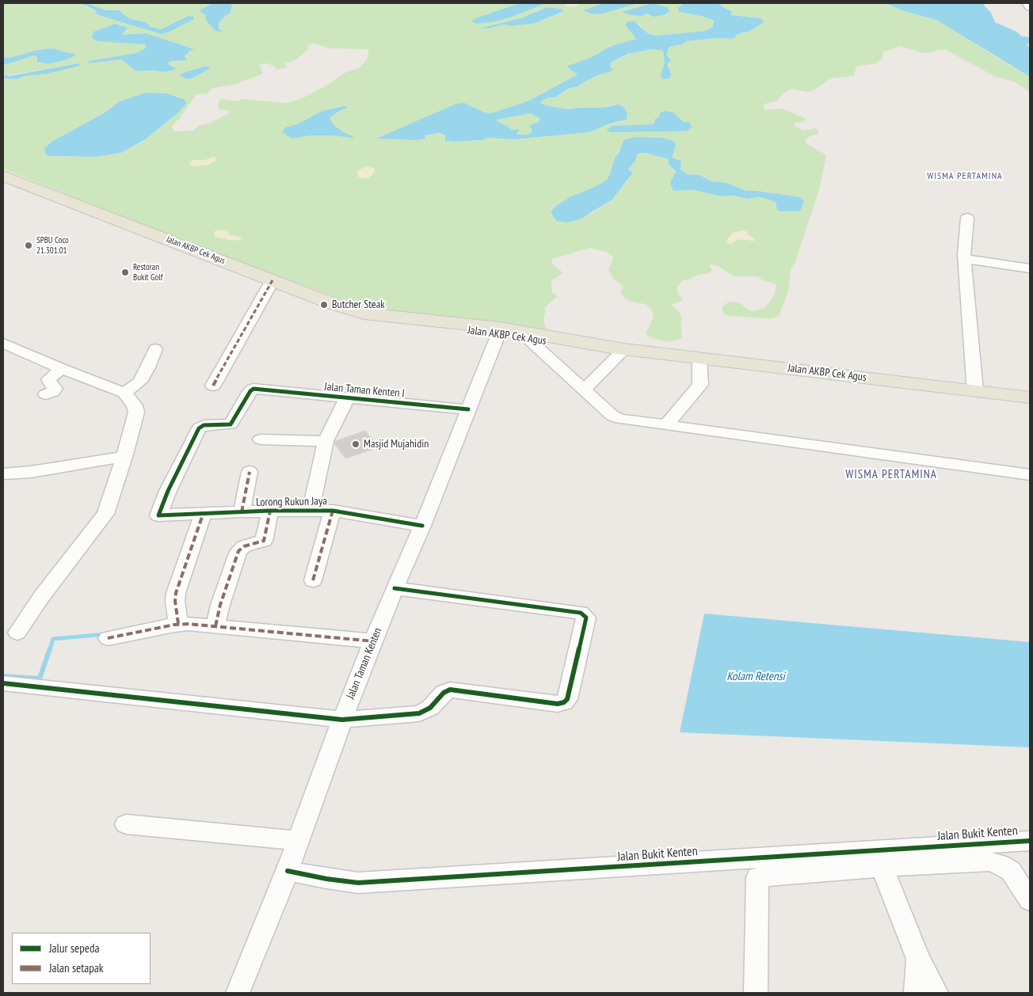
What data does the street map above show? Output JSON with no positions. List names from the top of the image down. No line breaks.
{"streets":{"main road":["Jalan AKBP Cek Agus"],"street":["Jalan Taman Kenten I","Lorong Rukun Jaya","Jalan Taman Kenten","Jalan Bukit Kenten"]},"crossings":[["Jalan AKBP Cek Agus","Jalan Taman Kenten"],["Jalan Taman Kenten I","Lorong Rukun Jaya"],["Jalan Taman Kenten I","Jalan Taman Kenten"],["Lorong Rukun Jaya","Jalan Taman Kenten"],["Jalan Taman Kenten","Jalan Bukit Kenten"]],"districts":["WISMA PERTAMINA","WISMA PERTAMINA"],"water":["Kolam Retensi"],"places":["SPBU Coco 21.301.01","Restoran Bukit Golf","Butcher Steak","Masjid Mujahidin"],"legend":["Jalur sepeda","Jalan setapak"]}
